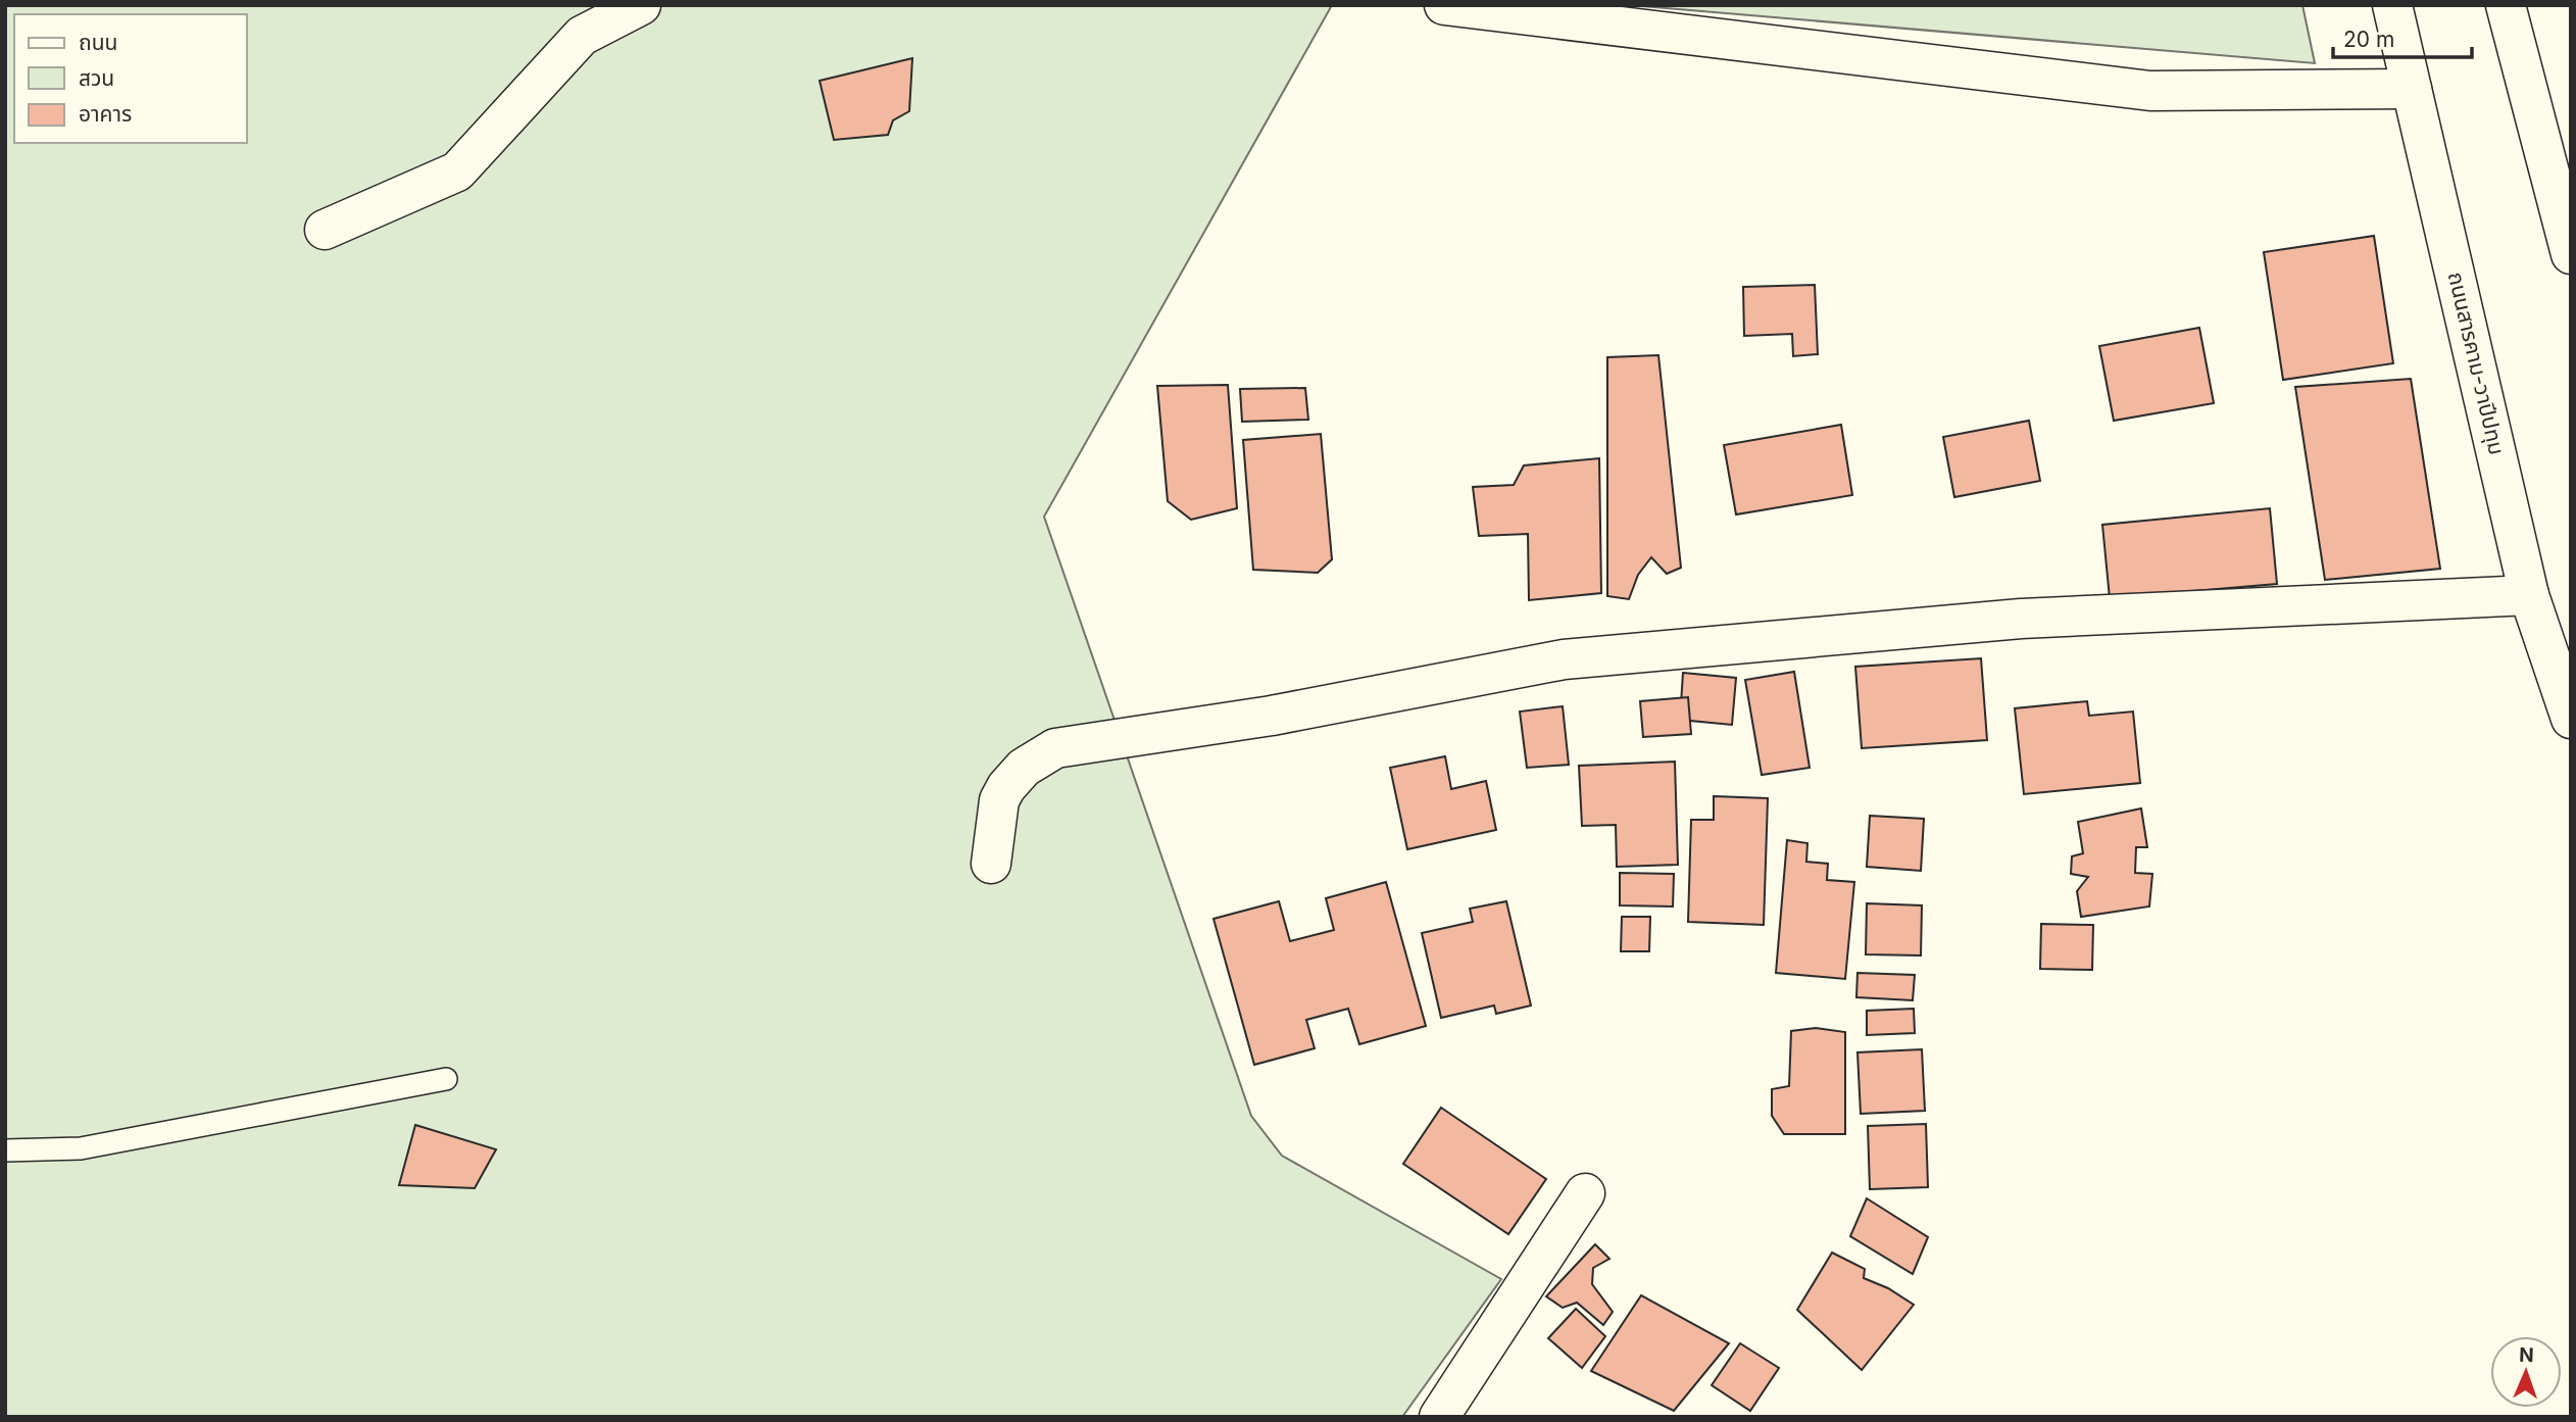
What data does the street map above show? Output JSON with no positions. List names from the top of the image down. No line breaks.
{"streets":{"street":["ถนนสารคาม-วาปีปทุม"]},"legend":["ถนน","สวน","อาคาร"],"scale_bar":"20 m","north":"top"}
